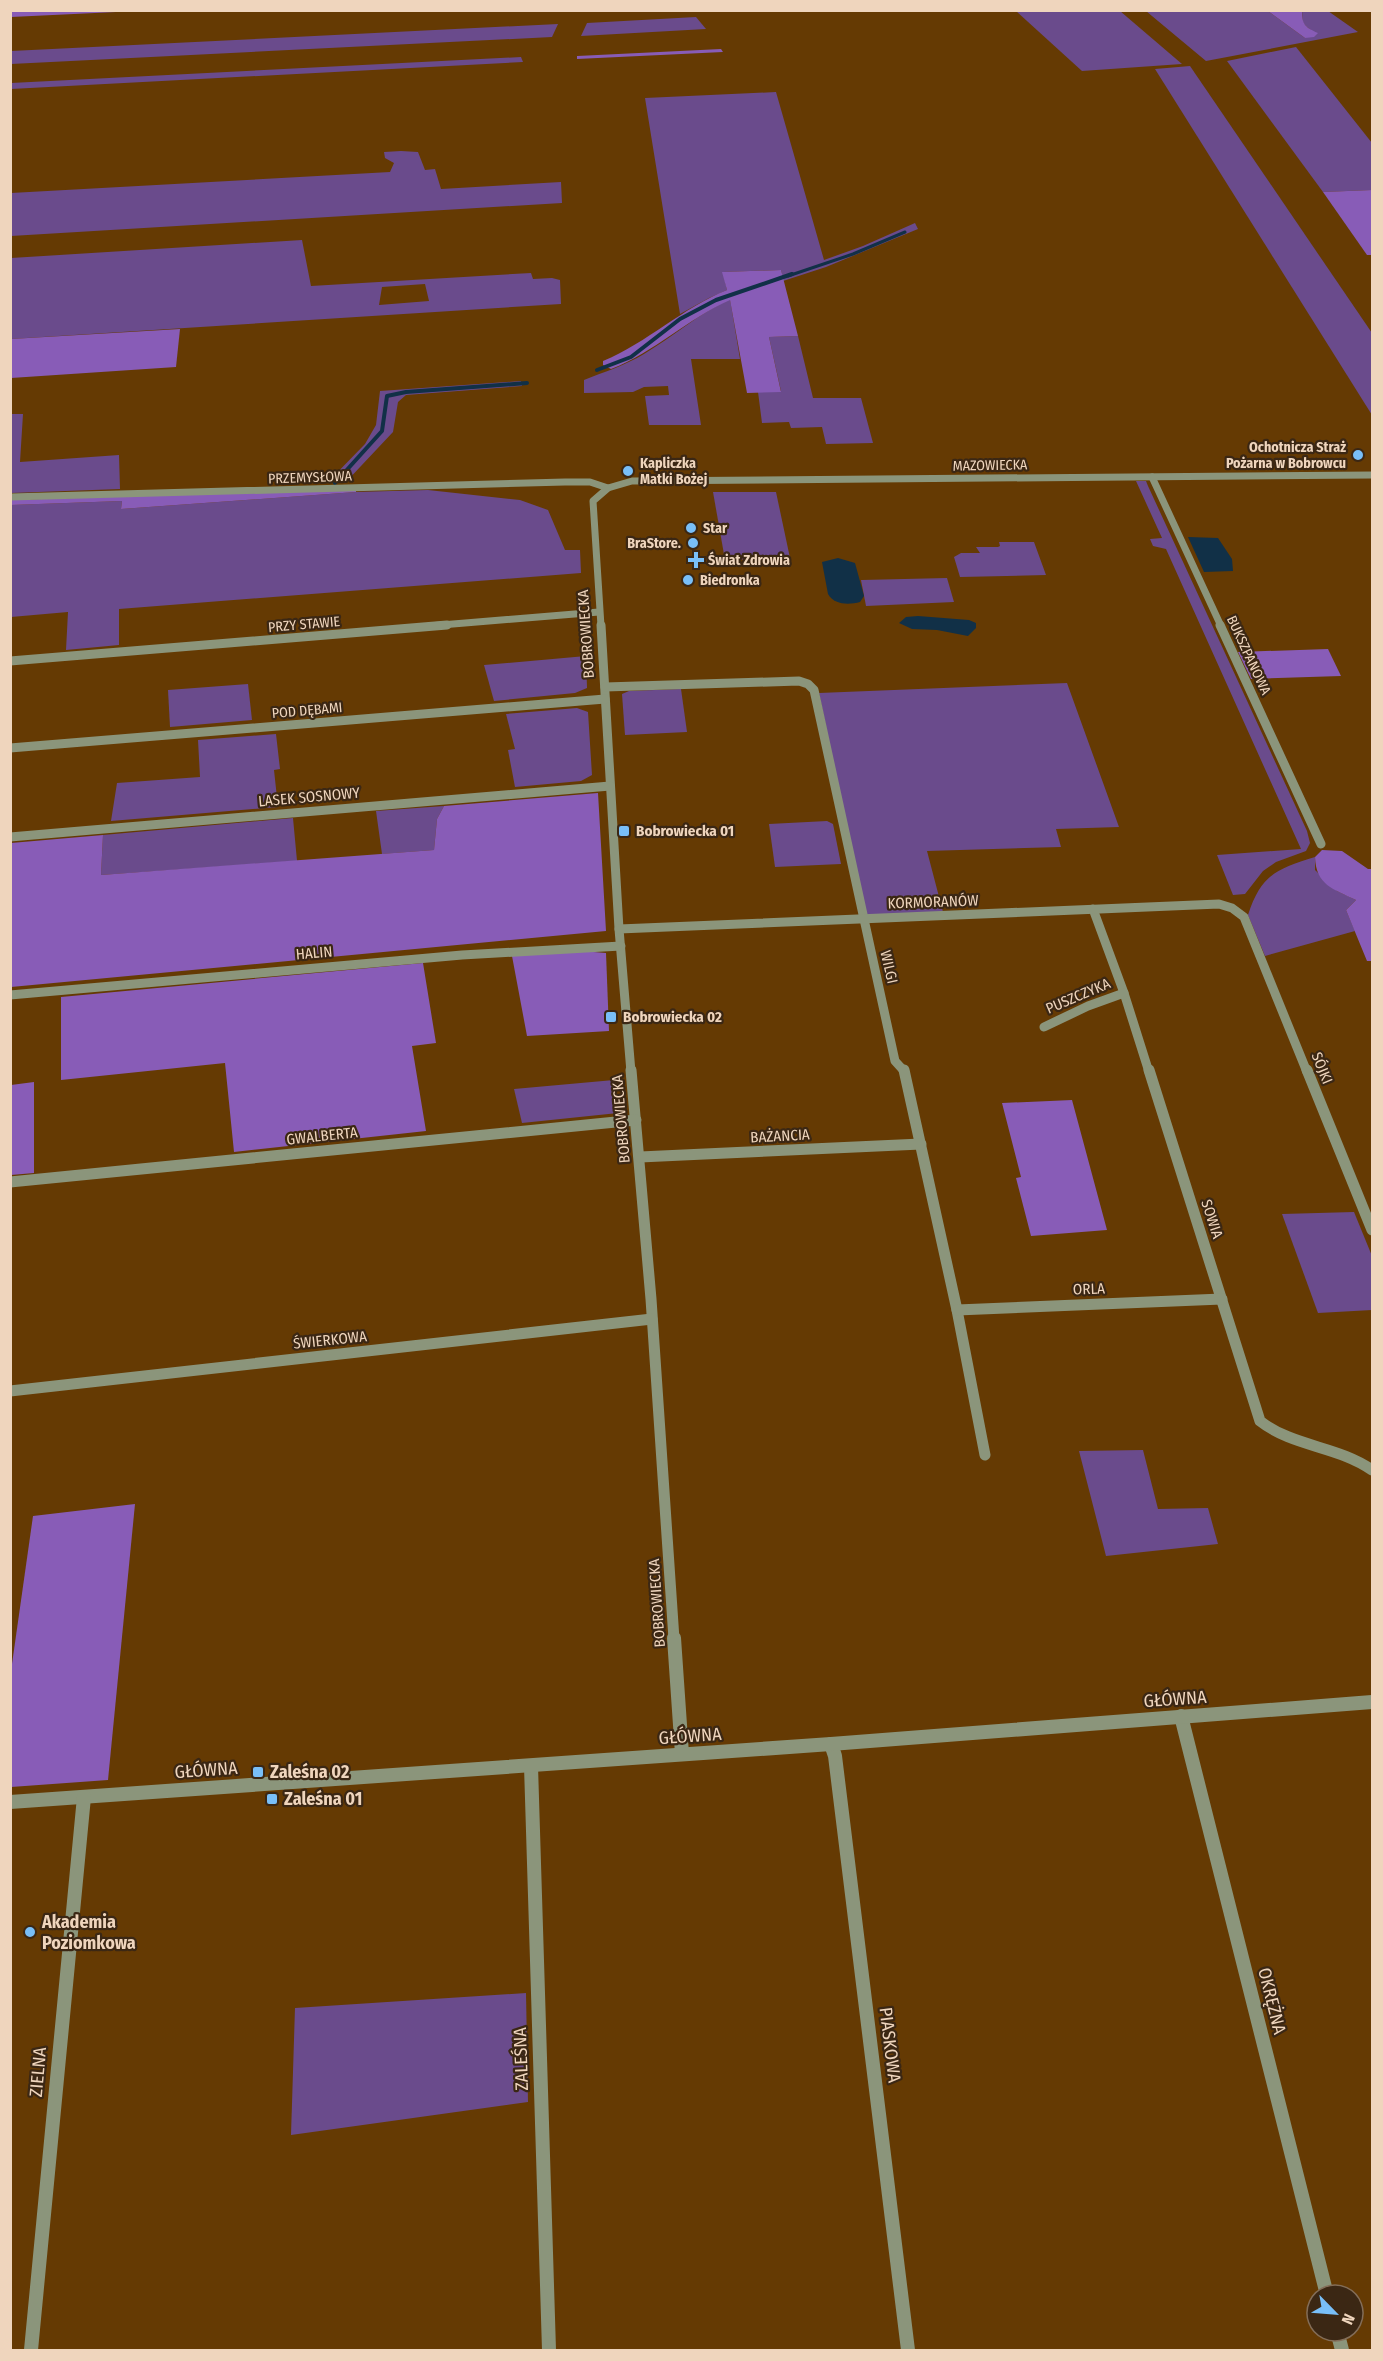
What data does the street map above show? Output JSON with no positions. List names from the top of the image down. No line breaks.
{"streets":{"street":["MAZOWIECKA","PRZEMYSŁOWA","PRZY STAWIE","BOBROWIECKA","BUKSZPANOWA","POD DĘBAMI","LASEK SOSNOWY","KORMORANÓW","HALIN","WILGI","PUSZCZYKA","SÓJKI","GWALBERTA","BAŻANCIA","SOWIA","ORLA","ŚWIERKOWA","GŁÓWNA","OKRĘŻNA","PIASKOWA","ZALEŚNA","ZIELNA"]},"crossings":[["MAZOWIECKA","PRZEMYSŁOWA"],["MAZOWIECKA","BOBROWIECKA"],["MAZOWIECKA","BUKSZPANOWA"],["PRZEMYSŁOWA","BOBROWIECKA"],["PRZY STAWIE","BOBROWIECKA"],["BOBROWIECKA","POD DĘBAMI"],["BOBROWIECKA","LASEK SOSNOWY"],["BOBROWIECKA","KORMORANÓW"],["BOBROWIECKA","HALIN"],["BOBROWIECKA","WILGI"],["BOBROWIECKA","GWALBERTA"],["BOBROWIECKA","BAŻANCIA"],["BOBROWIECKA","ŚWIERKOWA"],["BOBROWIECKA","GŁÓWNA"],["KORMORANÓW","WILGI"],["KORMORANÓW","SÓJKI"],["KORMORANÓW","SOWIA"],["WILGI","BAŻANCIA"],["WILGI","ORLA"],["PUSZCZYKA","SOWIA"],["SOWIA","ORLA"],["GŁÓWNA","OKRĘŻNA"],["GŁÓWNA","PIASKOWA"],["GŁÓWNA","ZALEŚNA"],["GŁÓWNA","ZIELNA"]],"places":{"other":["Ochotnicza Straż Pożarna w Bobrowcu","Kapliczka Matki Bożej","Star","BraStore.","Biedronka","Akademia Poziomkowa"],"health":["Świat Zdrowia"],"transit":["Bobrowiecka 01","Bobrowiecka 02","Zaleśna 02","Zaleśna 01"]},"north":"bottom right"}
